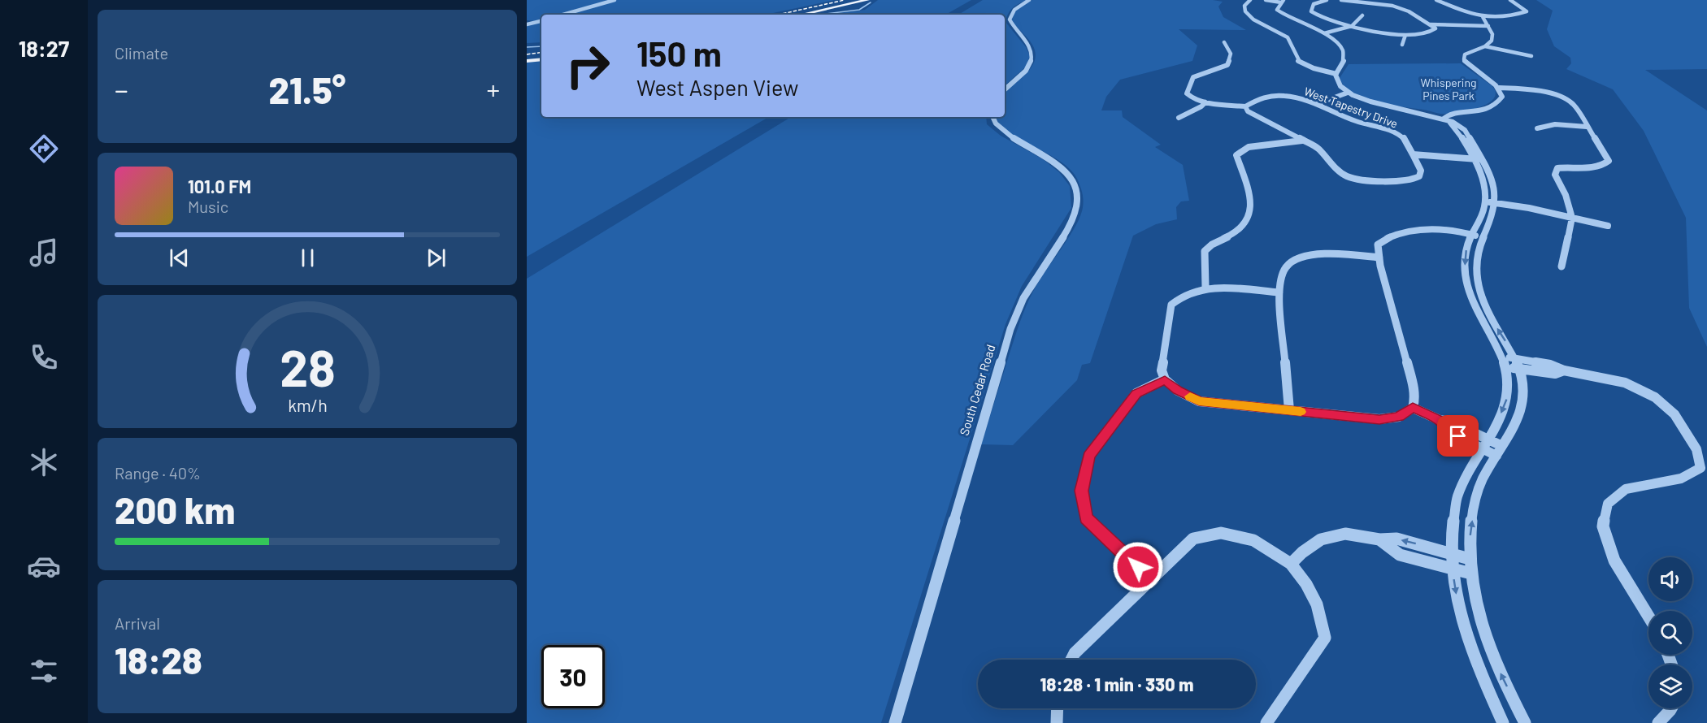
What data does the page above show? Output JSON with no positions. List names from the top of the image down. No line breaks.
{"streets":{"street":["West Tapestry Drive","South Cedar Road"]},"parks":["Whispering Pines Park"],"page":{"tabs":"18:27","tile":["Climate",["Range · 40%","200 km"],["Arrival","18:28"]],"turn":["150 m","West Aspen View"],"heat":["−","21.5°","+"],"song":["101.0 FM","Music"],"limit":"30","trip":"18:28 · 1 min · 330 m","gauge":["28","km/h"]}}
